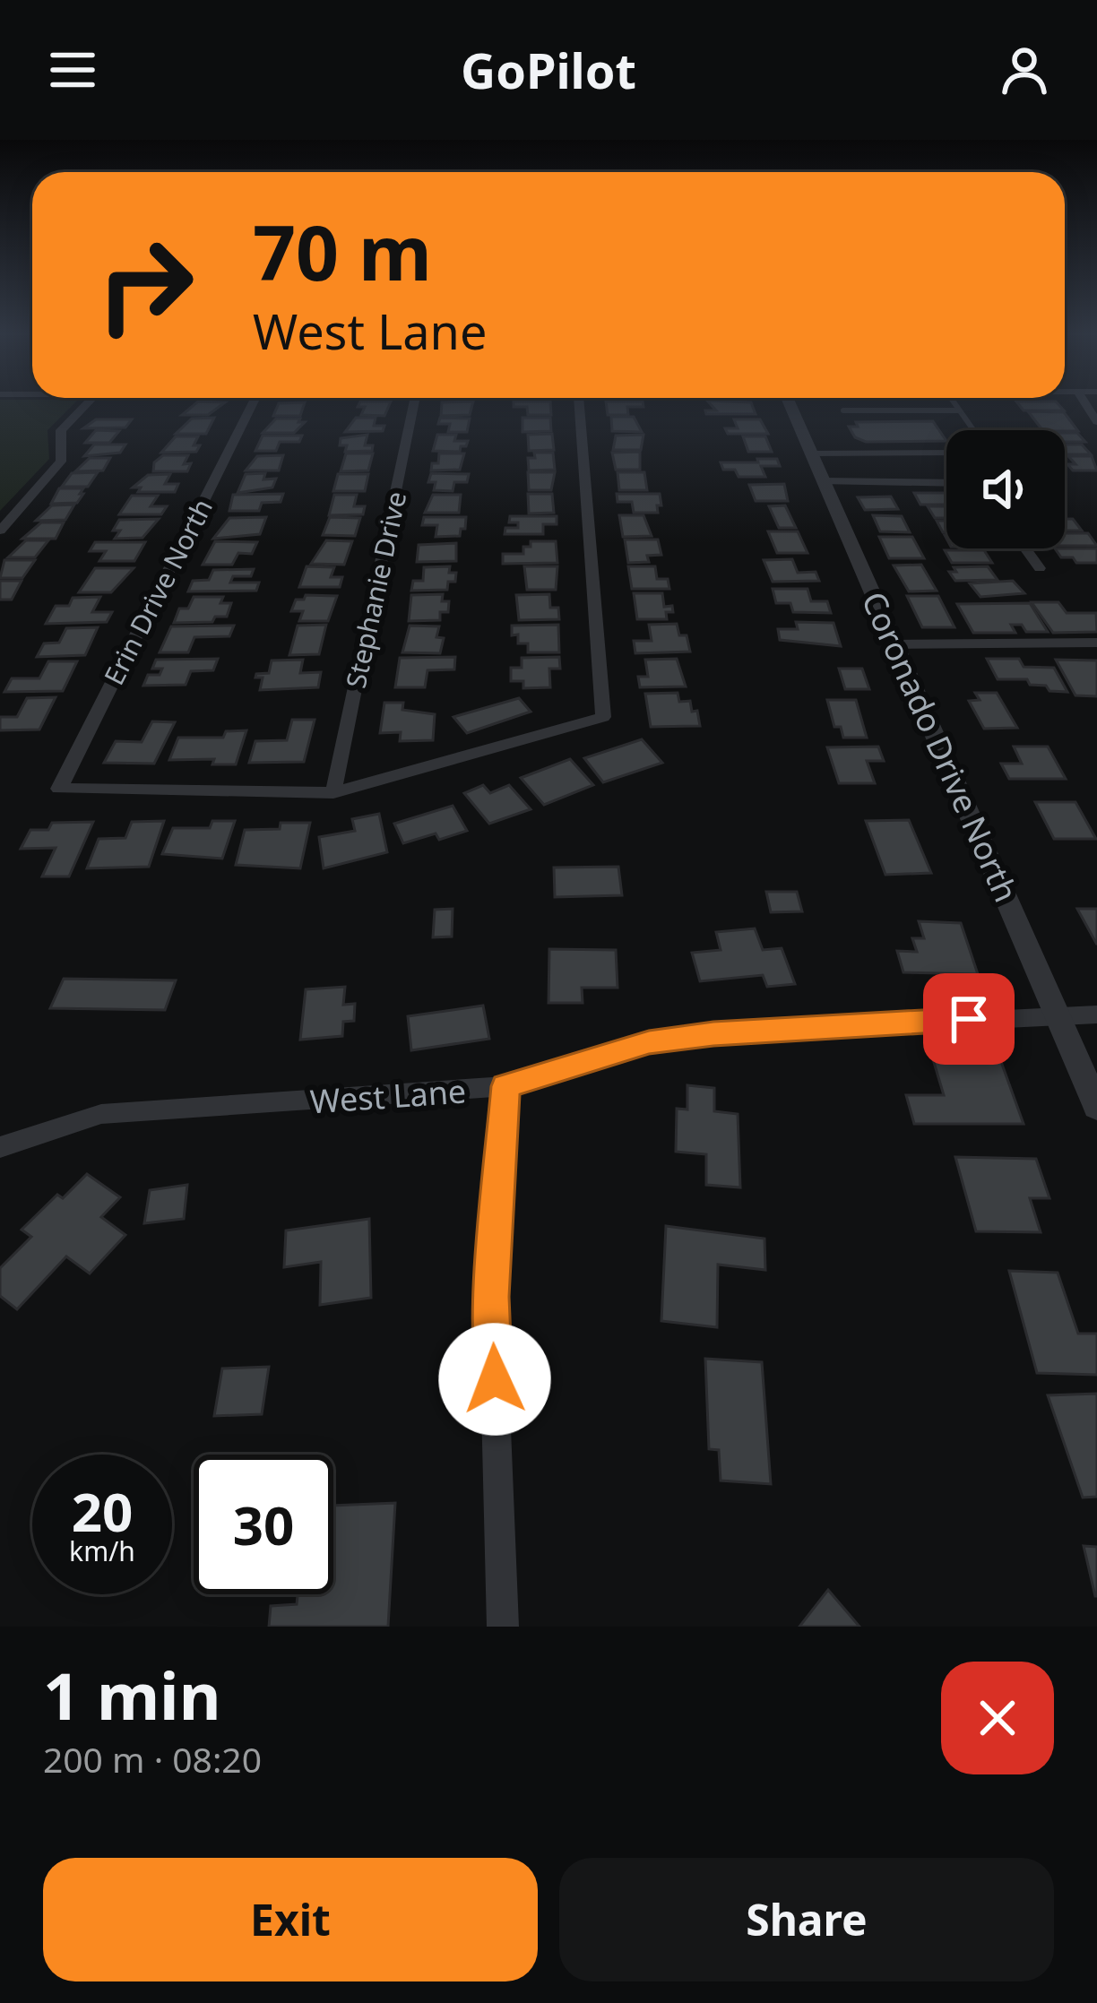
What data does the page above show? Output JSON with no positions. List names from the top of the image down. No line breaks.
{"streets":{"street":["Stephanie Drive","Erin Drive North","Coronado Drive North","West Lane"]},"crossings":[["Stephanie Drive","Erin Drive North"],["Coronado Drive North","West Lane"]],"page":{"header":"GoPilot","turn":["70 m","West Lane"],"speed":"20 km/h","limit":"30","heading":["1 min","200 m · 08:20"],"buttons":["Exit","Share"]}}
